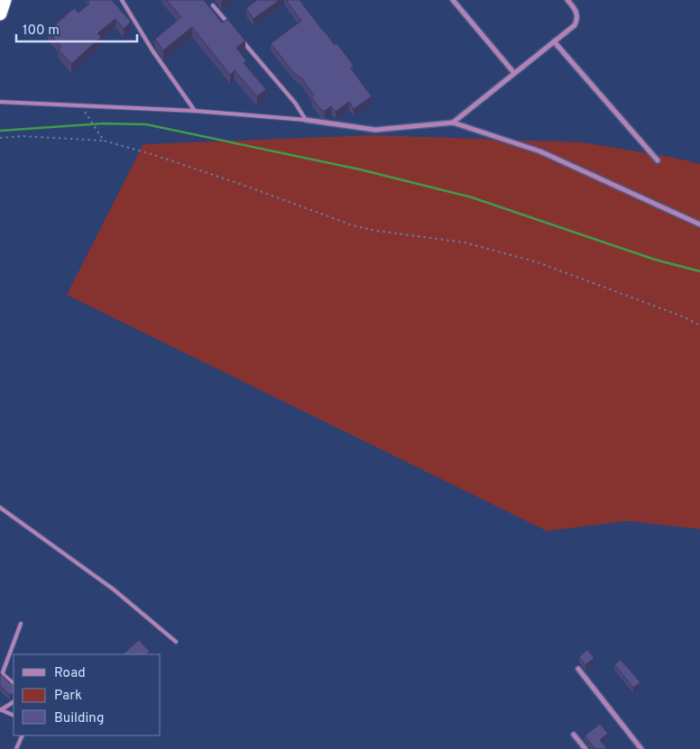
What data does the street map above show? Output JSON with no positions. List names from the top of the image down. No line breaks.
{"legend":["Road","Park","Building"],"scale_bar":"100 m"}
